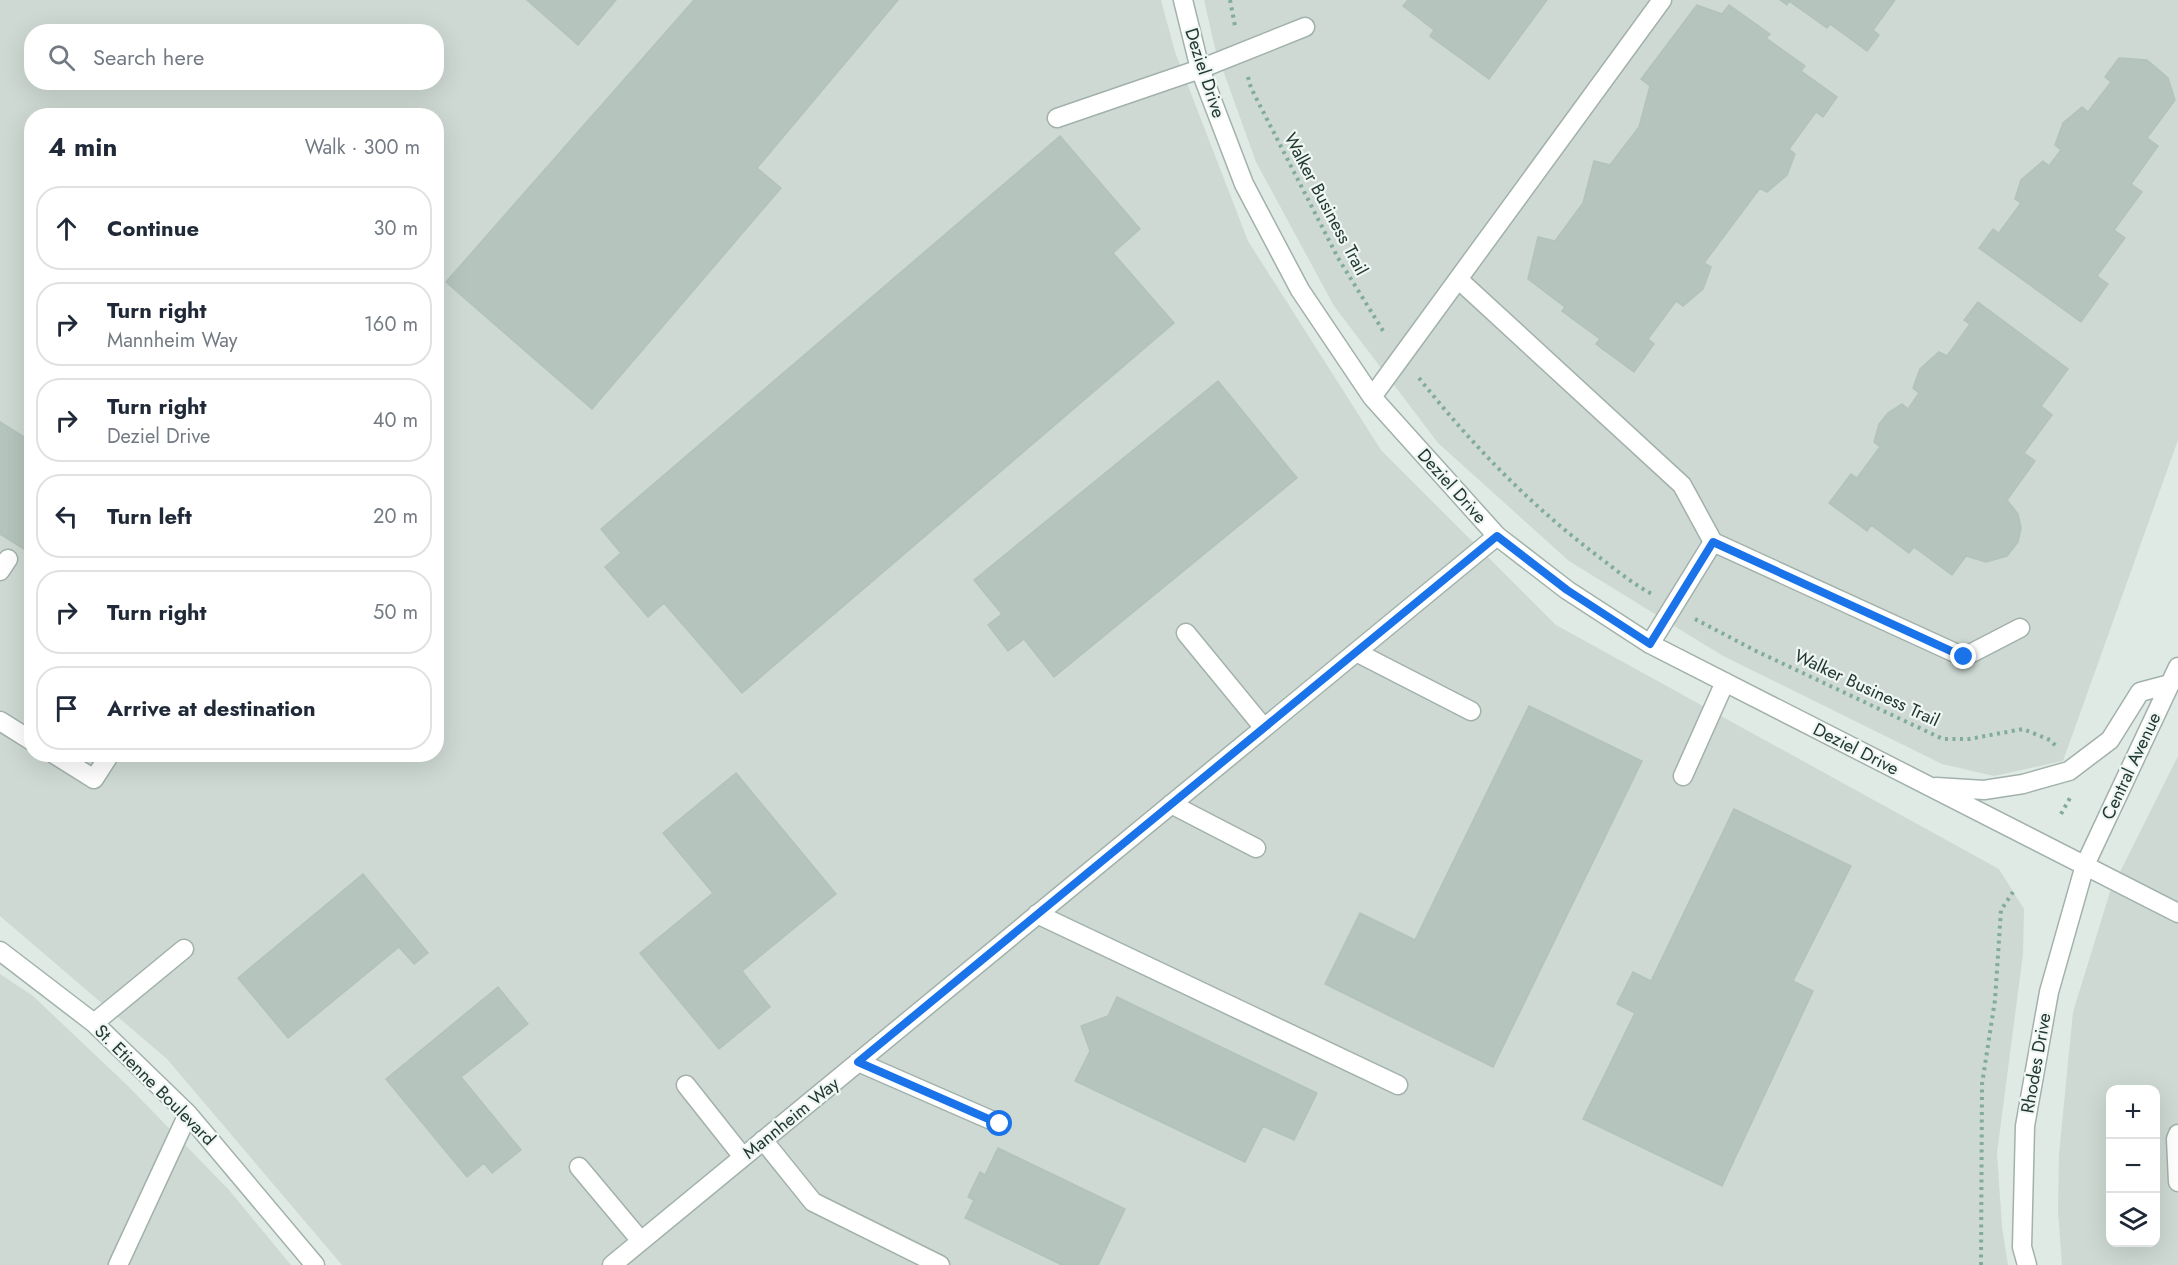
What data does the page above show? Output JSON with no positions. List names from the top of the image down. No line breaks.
{"streets":{"street":["Deziel Drive","Central Avenue","Rhodes Drive","St. Etienne Boulevard","Mannheim Way"],"path":["Walker Business Trail"]},"crossings":[["Deziel Drive","Central Avenue"],["Deziel Drive","Rhodes Drive"],["Deziel Drive","Mannheim Way"],["Central Avenue","Rhodes Drive"]],"page":{"search":"Search here","heading":["4 min","Walk · 300 m"],"list":[["Continue","30 m"],["Turn right","Mannheim Way","160 m"],["Turn right","Deziel Drive","40 m"],["Turn left","20 m"],["Turn right","50 m"],"Arrive at destination"],"map_buttons":["+","−"]}}
